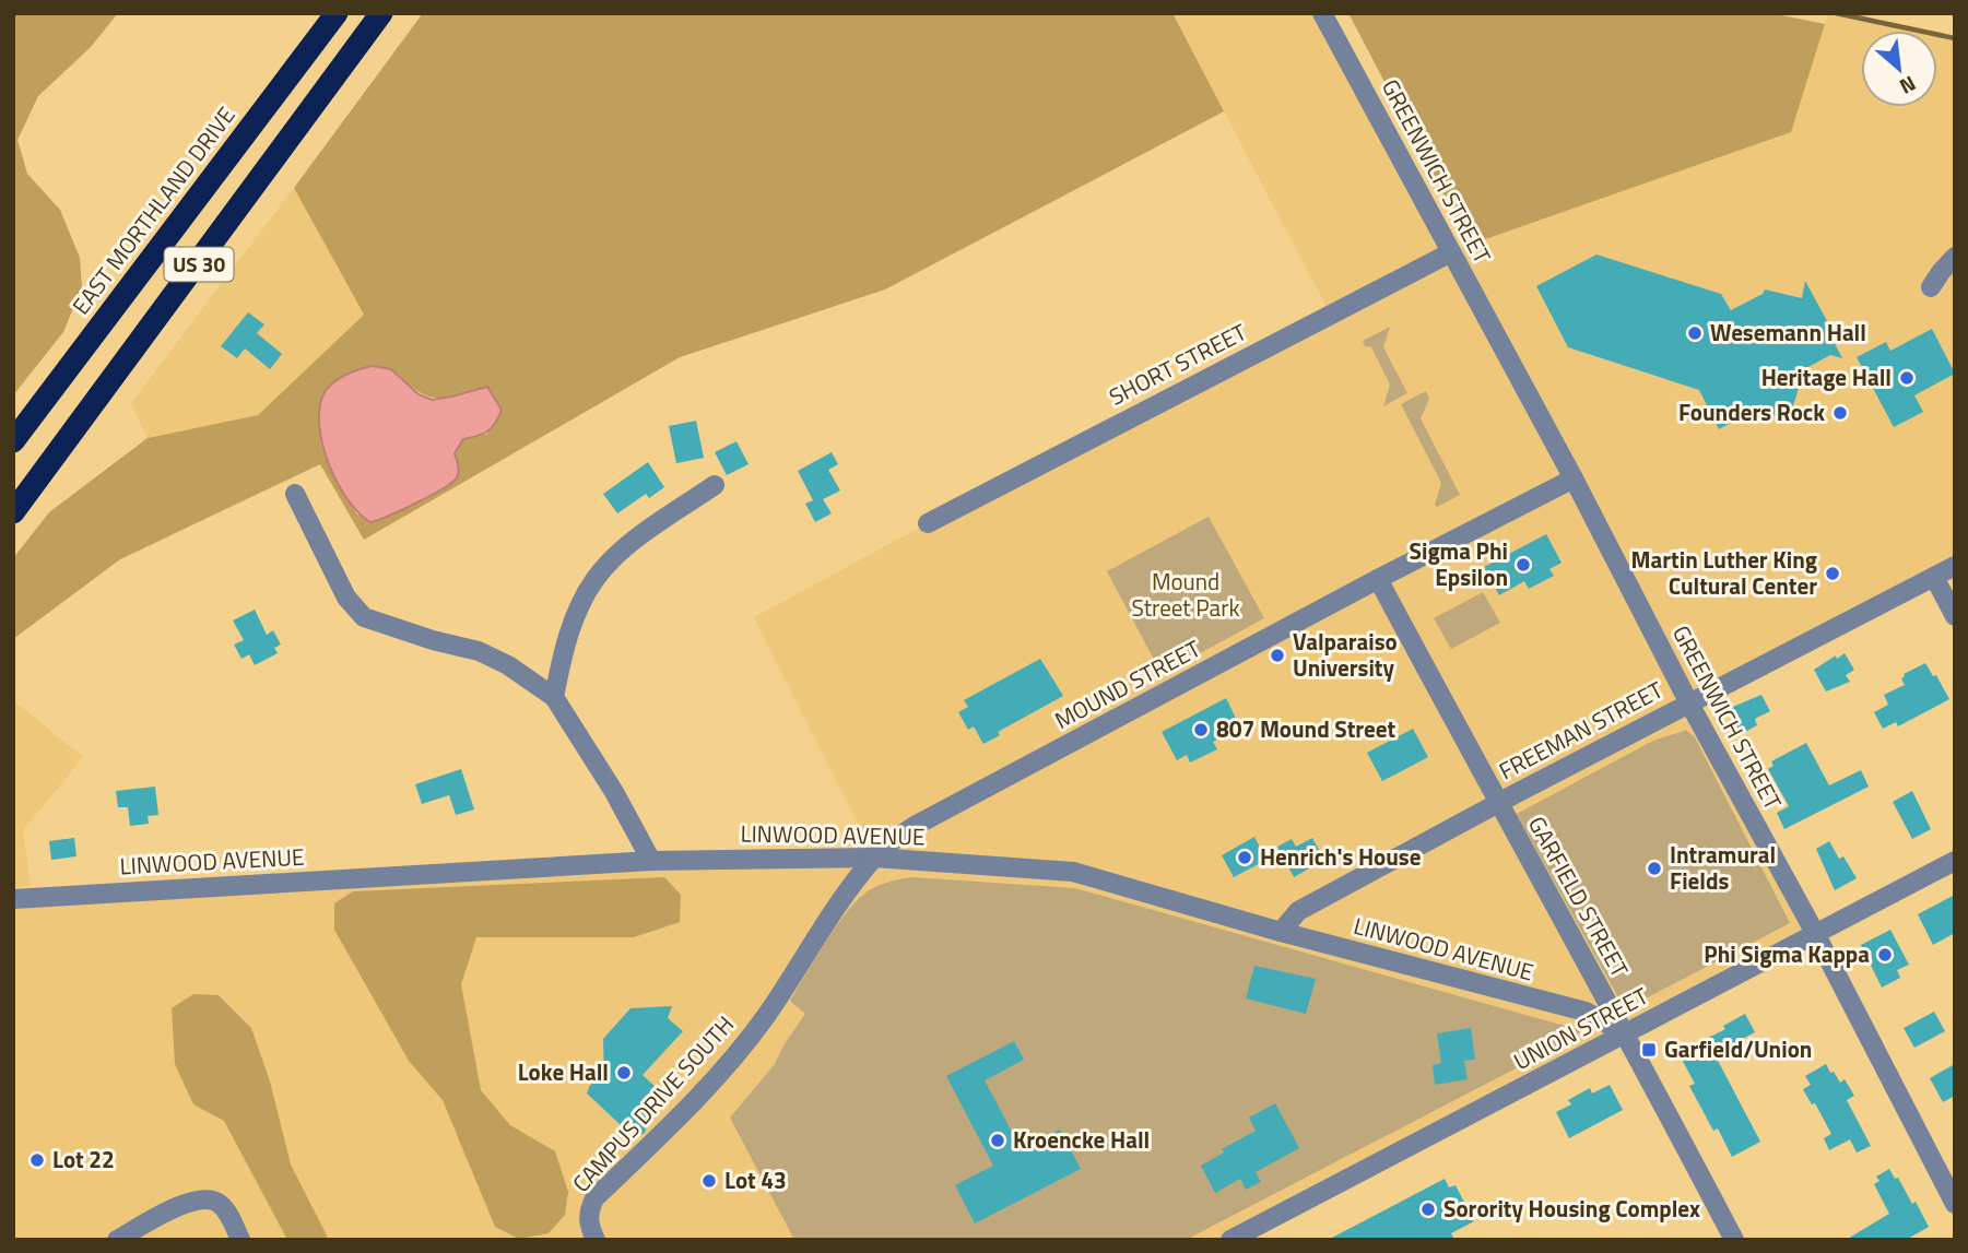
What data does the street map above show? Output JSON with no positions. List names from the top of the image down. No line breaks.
{"streets":{"highway":["EAST MORTHLAND DRIVE","US 30"],"street":["GREENWICH STREET","SHORT STREET","MOUND STREET","FREEMAN STREET","LINWOOD AVENUE","GARFIELD STREET","UNION STREET","CAMPUS DRIVE SOUTH"]},"crossings":[["GREENWICH STREET","SHORT STREET"],["GREENWICH STREET","MOUND STREET"],["GREENWICH STREET","FREEMAN STREET"],["GREENWICH STREET","UNION STREET"],["MOUND STREET","LINWOOD AVENUE"],["MOUND STREET","GARFIELD STREET"],["MOUND STREET","CAMPUS DRIVE SOUTH"],["FREEMAN STREET","LINWOOD AVENUE"],["FREEMAN STREET","GARFIELD STREET"],["LINWOOD AVENUE","GARFIELD STREET"],["LINWOOD AVENUE","UNION STREET"],["LINWOOD AVENUE","CAMPUS DRIVE SOUTH"],["GARFIELD STREET","UNION STREET"]],"parks":["Mound Street Park"],"places":{"other":["Wesemann Hall","Heritage Hall","Founders Rock","Sigma Phi Epsilon","Martin Luther King Cultural Center","Valparaiso University","807 Mound Street","Henrich's House","Intramural Fields","Phi Sigma Kappa","Loke Hall","Kroencke Hall","Lot 22","Lot 43","Sorority Housing Complex"],"transit":["Garfield/Union"]},"north":"bottom right"}
